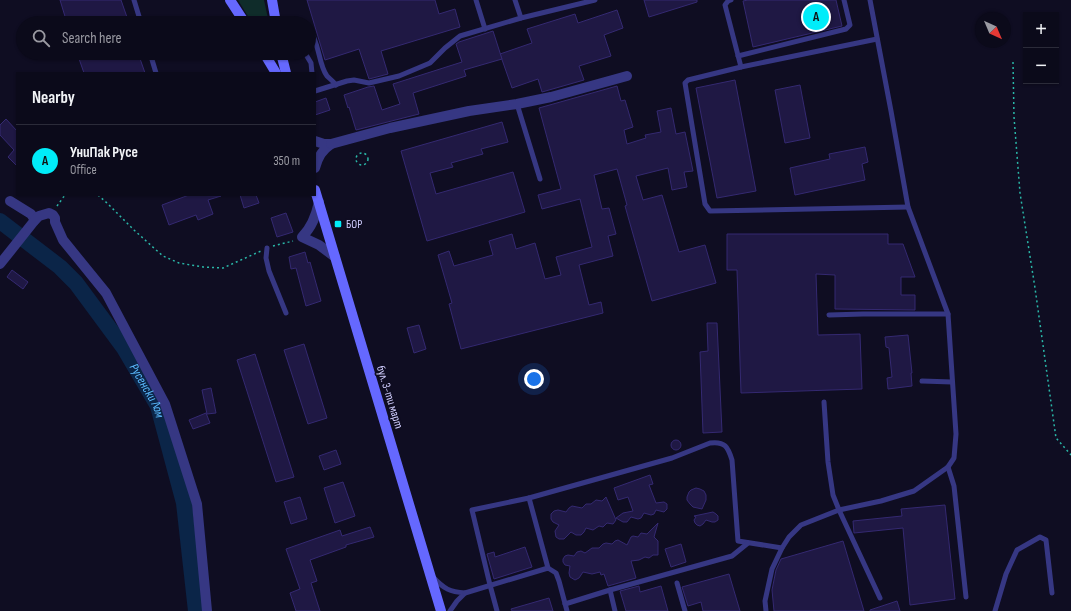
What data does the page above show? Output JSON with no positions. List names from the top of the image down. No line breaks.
{"streets":{"main road":["бул. 3-ти март"]},"water":["Русенски Лом"],"places":{"transit":["БОР"]},"north":"bottom right","page":{"pins":"A","map_buttons":["+","−"],"search":"Search here","heading":"Nearby","list":[{"mark":"A","name":"УниПак Русе","note":"Office","value":"350 m"}]}}
